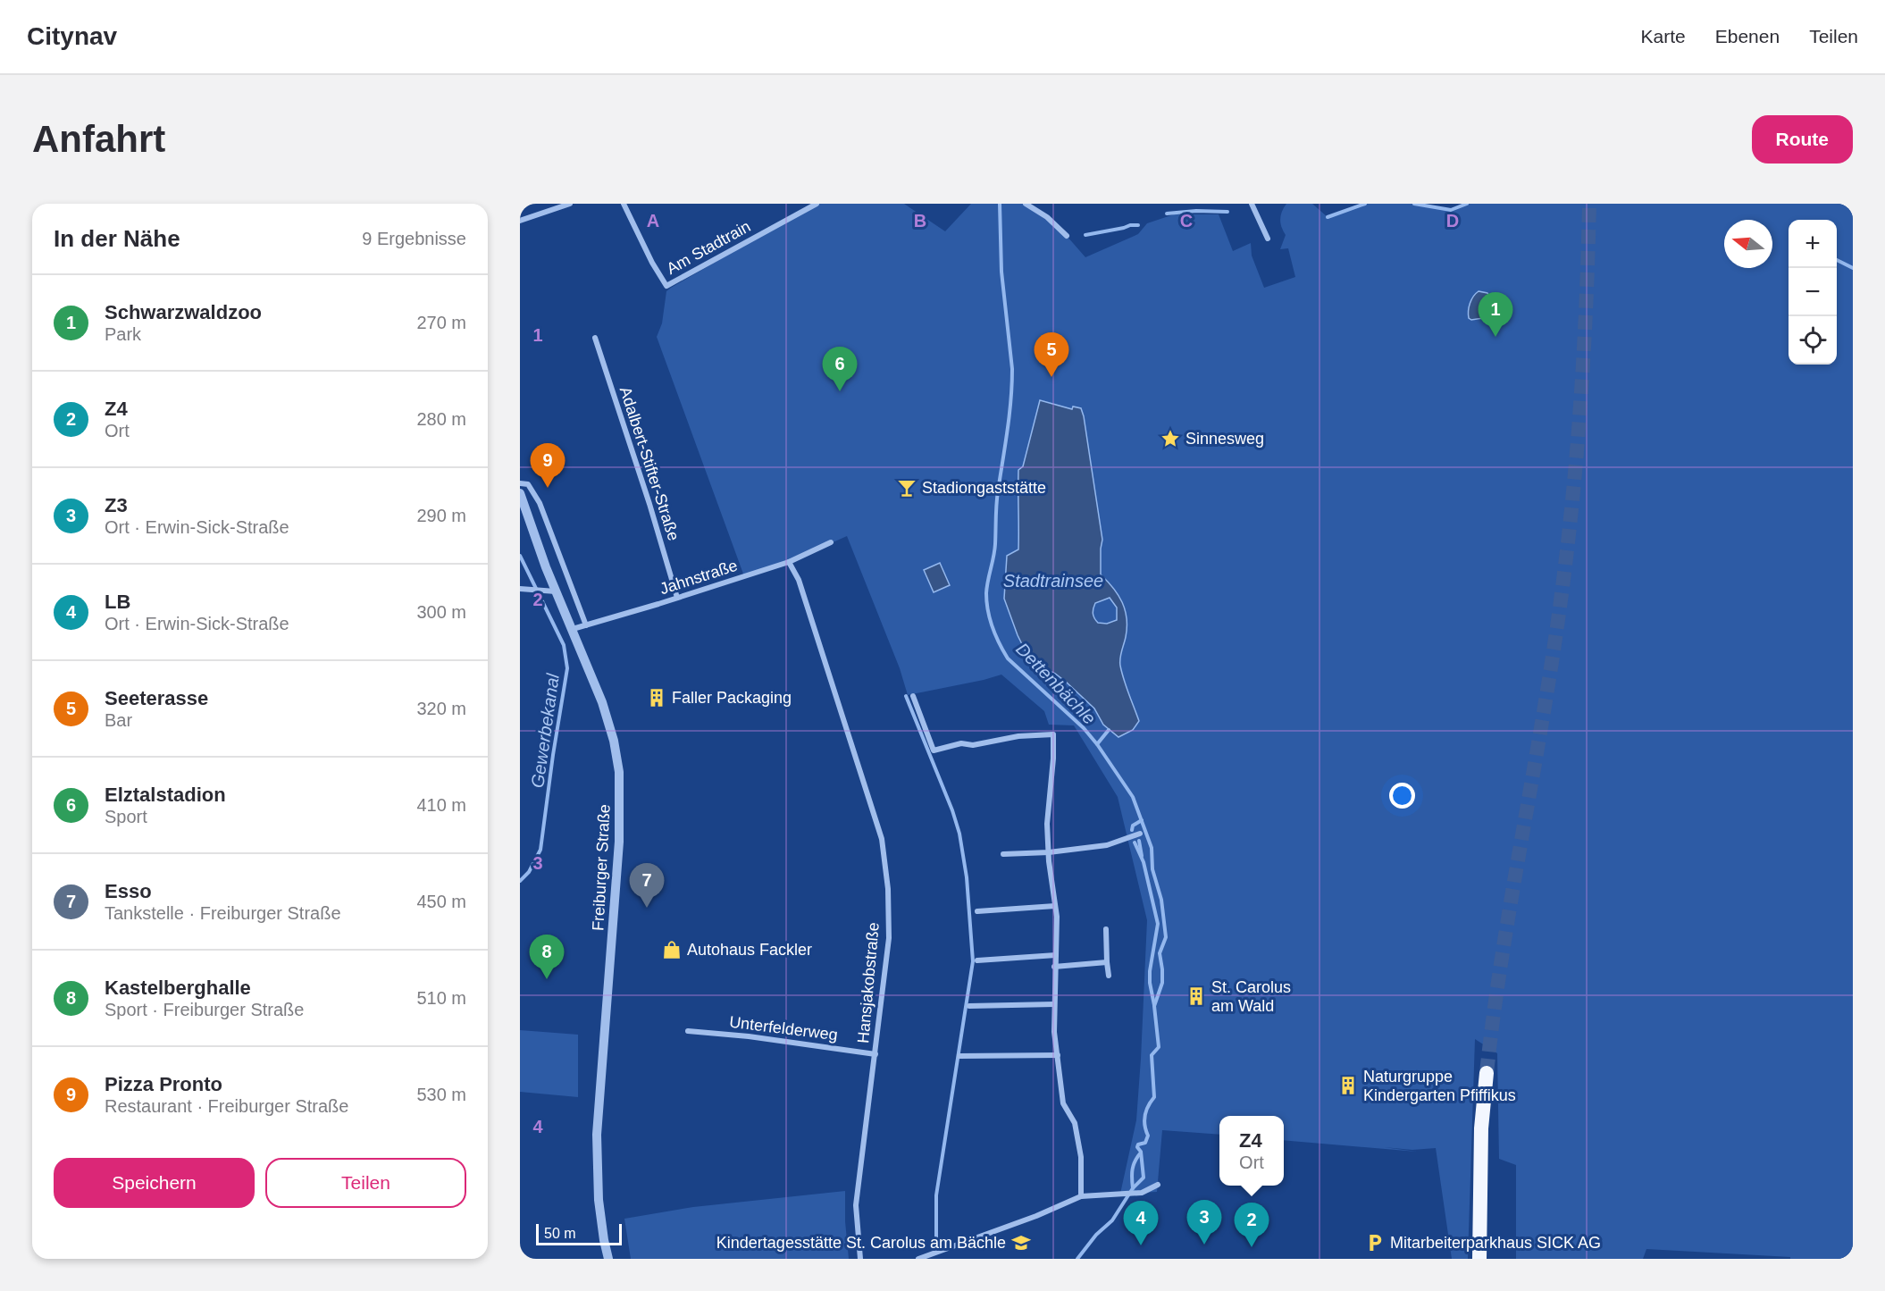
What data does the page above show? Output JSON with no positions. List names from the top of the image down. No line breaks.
{"streets":{"street":["Am Stadtrain","Adalbert-Stifter-Straße","Jahnstraße","Freiburger Straße","Hansjakobstraße","Unterfelderweg"]},"crossings":[["Adalbert-Stifter-Straße","Jahnstraße"],["Jahnstraße","Freiburger Straße"],["Jahnstraße","Hansjakobstraße"],["Hansjakobstraße","Unterfelderweg"]],"water":["Stadtrainsee","Dettenbächle","Gewerbekanal"],"places":{"place":["Sinnesweg"],"bar":["Stadiongaststätte"],"building":["Faller Packaging","St. Carolus am Wald","Naturgruppe Kindergarten Pfiffikus"],"shop":["Autohaus Fackler"],"school or university":["Kindertagesstätte St. Carolus am Bächle"],"parking":["Mitarbeiterparkhaus SICK AG"]},"scale_bar":"50 m","north":"left","page":{"header":"Citynav","nav":["Karte","Ebenen","Teilen"],"buttons":["Route",["Speichern","Teilen"]],"title":"Anfahrt","heading":["In der Nähe","9 Ergebnisse"],"map_buttons":["+","−"],"list":[{"mark":"1","name":"Schwarzwaldzoo","note":"Park","value":"270 m"},{"mark":"2","name":"Z4","note":"Ort","value":"280 m"},{"mark":"3","name":"Z3","note":"Ort · Erwin-Sick-Straße","value":"290 m"},{"mark":"4","name":"LB","note":"Ort · Erwin-Sick-Straße","value":"300 m"},{"mark":"5","name":"Seeterasse","note":"Bar","value":"320 m"},{"mark":"6","name":"Elztalstadion","note":"Sport","value":"410 m"},{"mark":"7","name":"Esso","note":"Tankstelle · Freiburger Straße","value":"450 m"},{"mark":"8","name":"Kastelberghalle","note":"Sport · Freiburger Straße","value":"510 m"},{"mark":"9","name":"Pizza Pronto","note":"Restaurant · Freiburger Straße","value":"530 m"}],"pins":["1","5","6","9","7","8","3","4","2"],"popup":["Z4","Ort"],"scale":"50 m"},"grid":{"columns":["A","B","C","D"],"rows":["1","2","3","4"]}}
